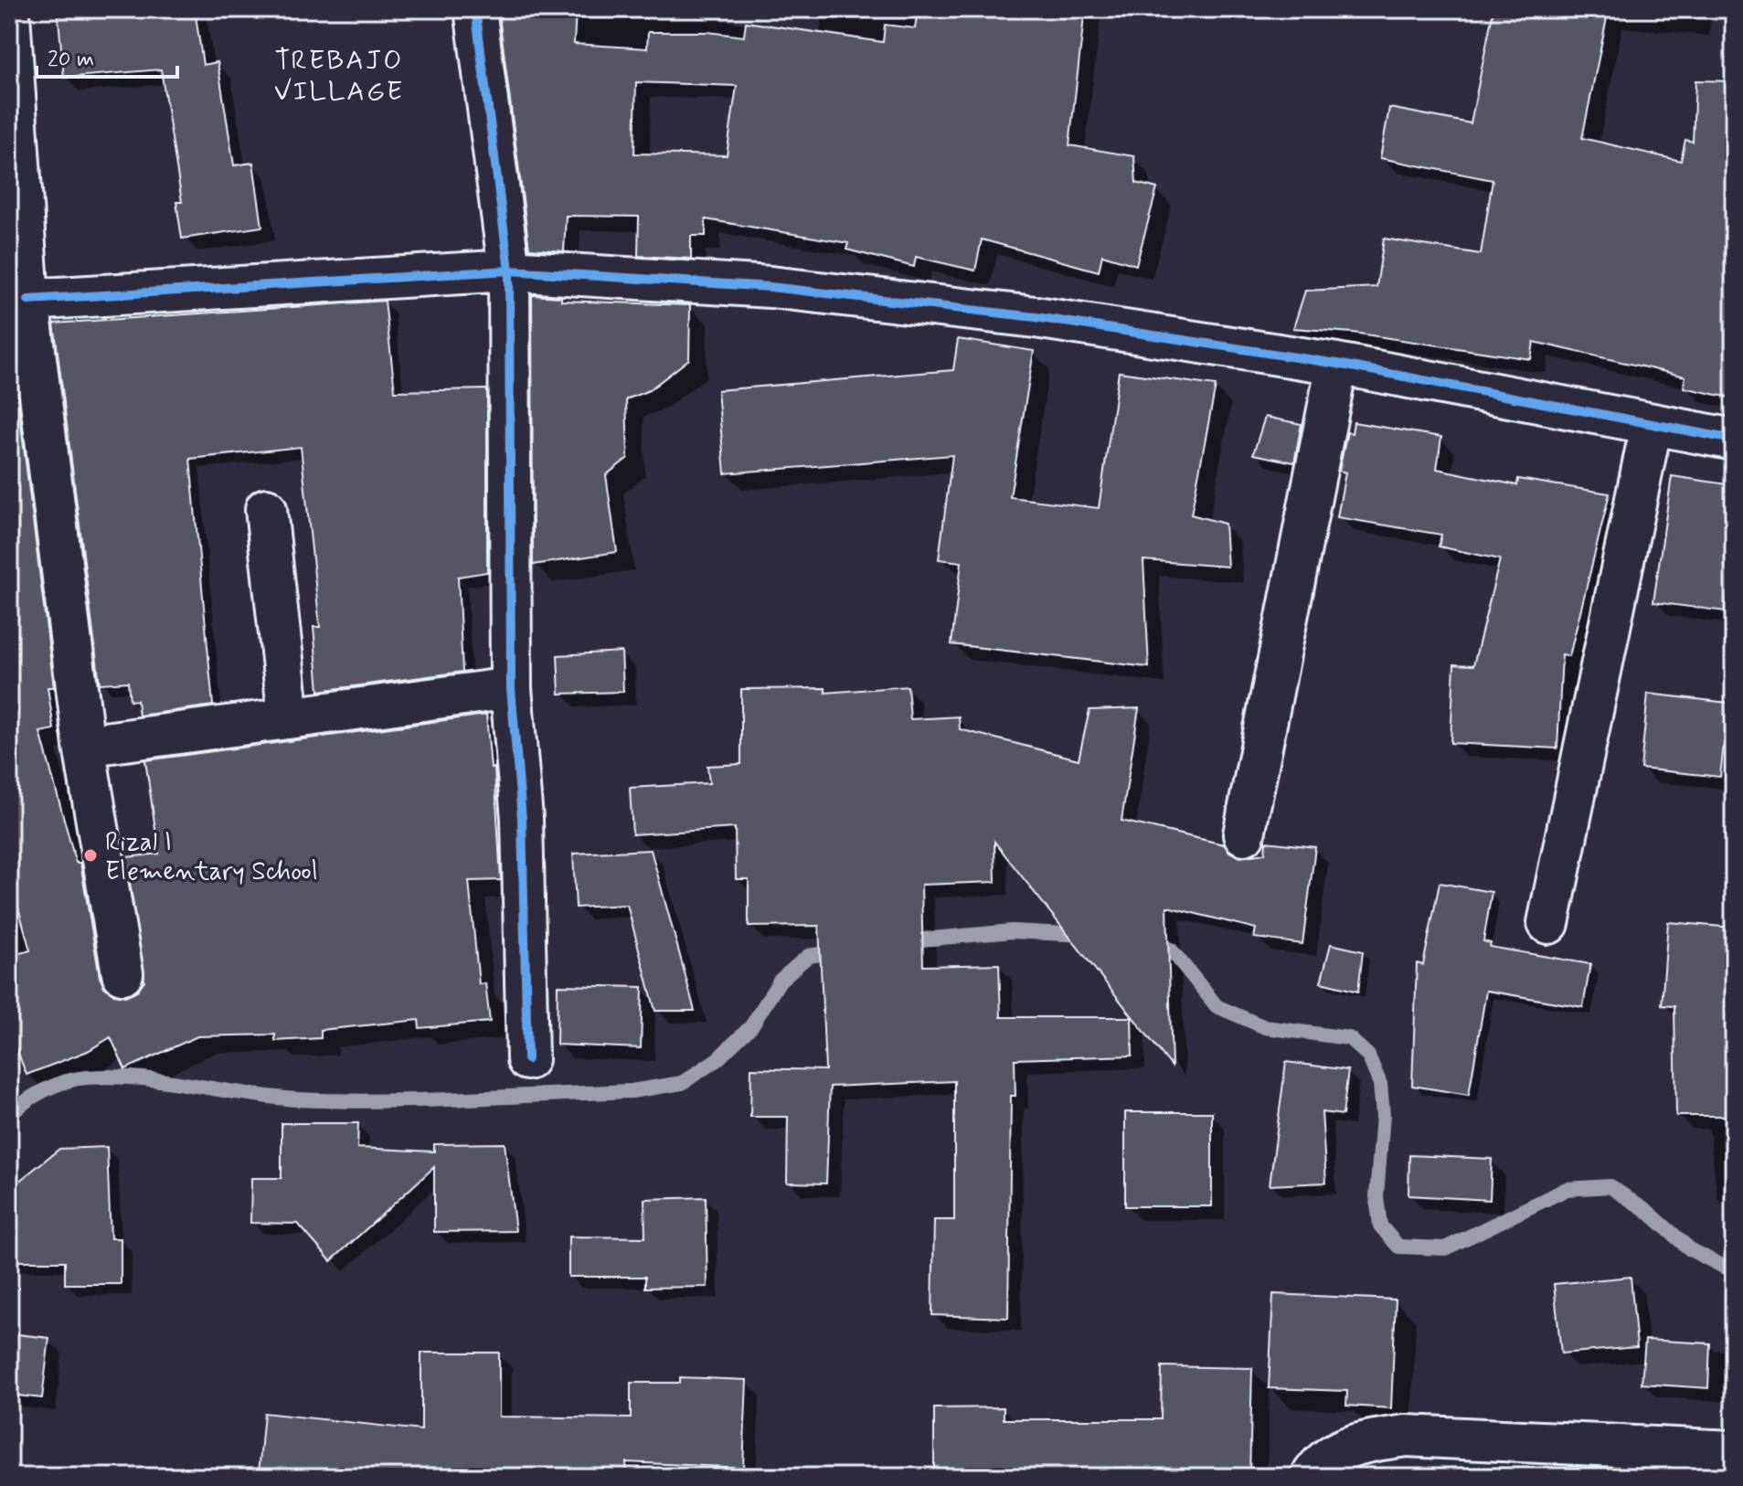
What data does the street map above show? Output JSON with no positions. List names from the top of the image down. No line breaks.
{"districts":["TREBAJO VILLAGE"],"places":["Rizal I Elementary School"],"scale_bar":"20 m"}
